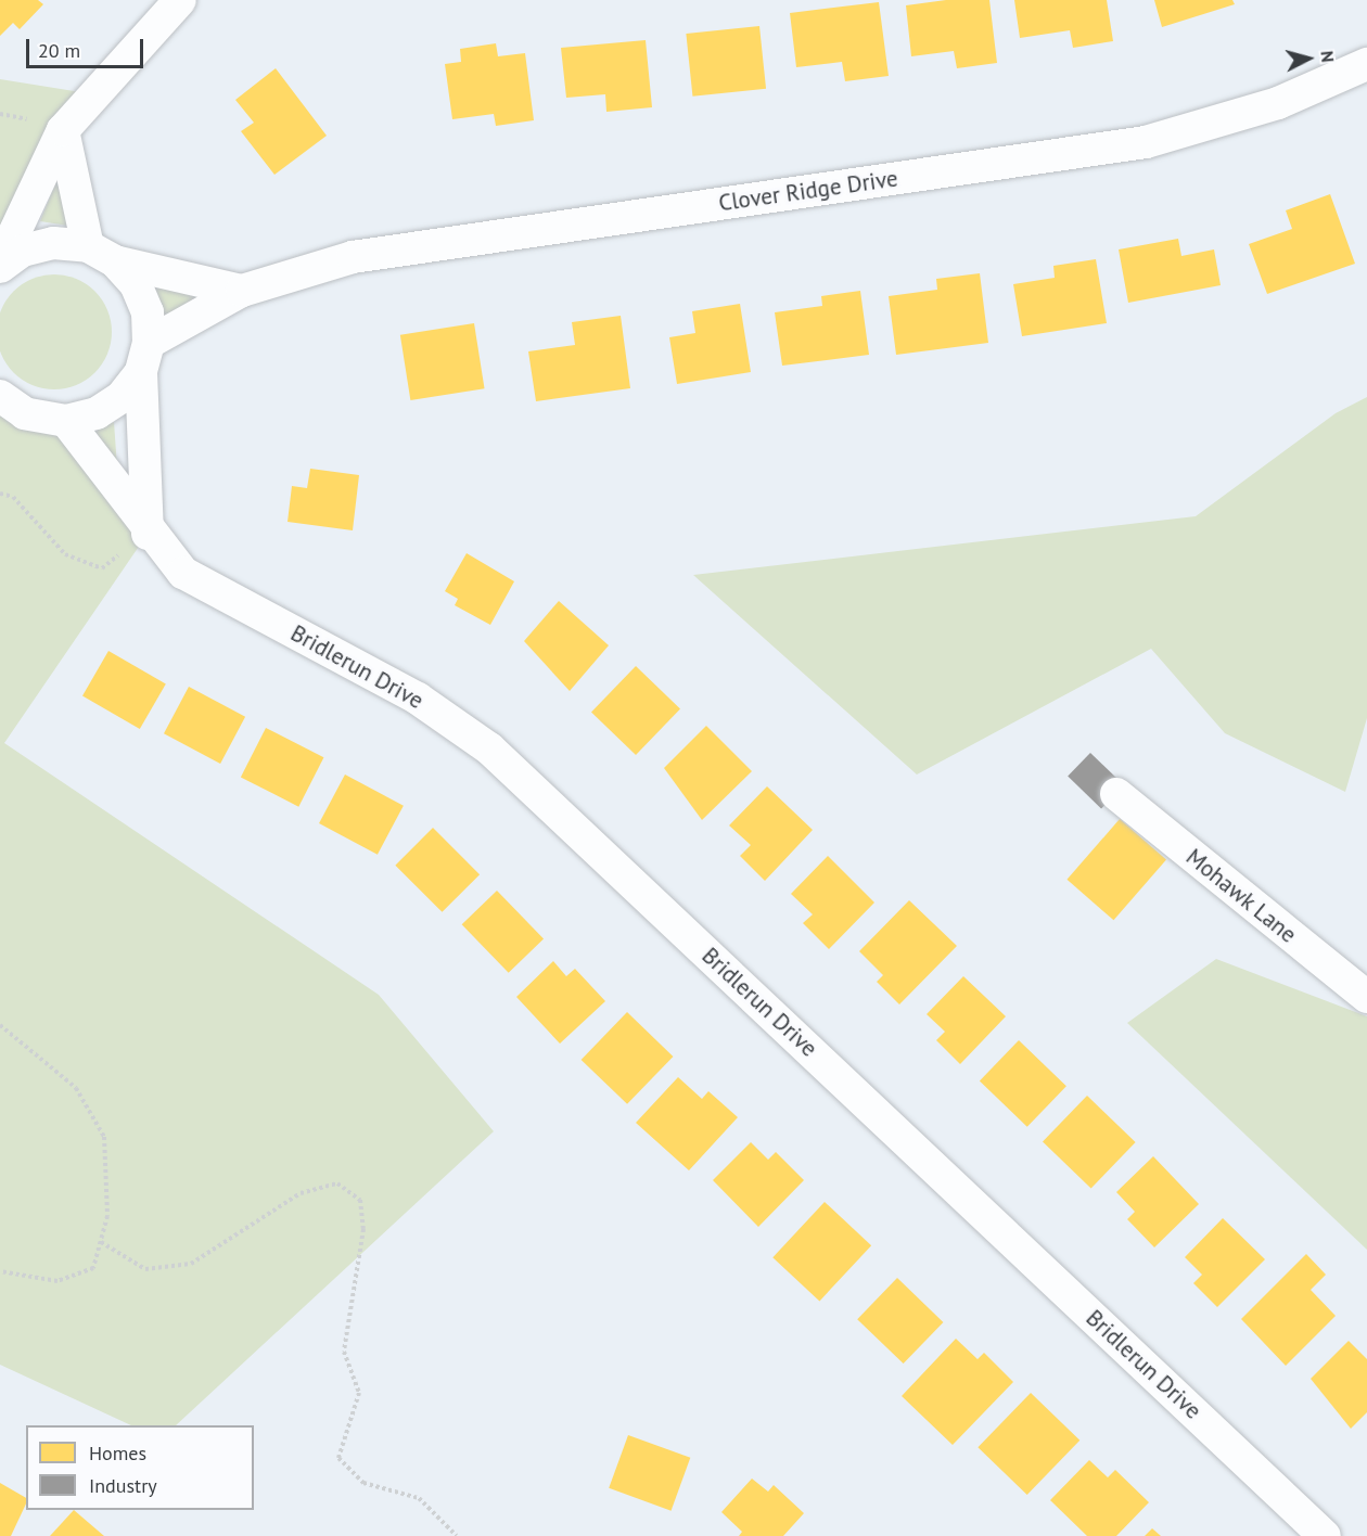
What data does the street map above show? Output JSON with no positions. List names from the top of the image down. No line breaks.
{"streets":{"street":["Clover Ridge Drive","Bridlerun Drive","Mohawk Lane"]},"crossings":[["Clover Ridge Drive","Bridlerun Drive"]],"legend":["Homes","Industry"],"scale_bar":"20 m","north":"right"}
